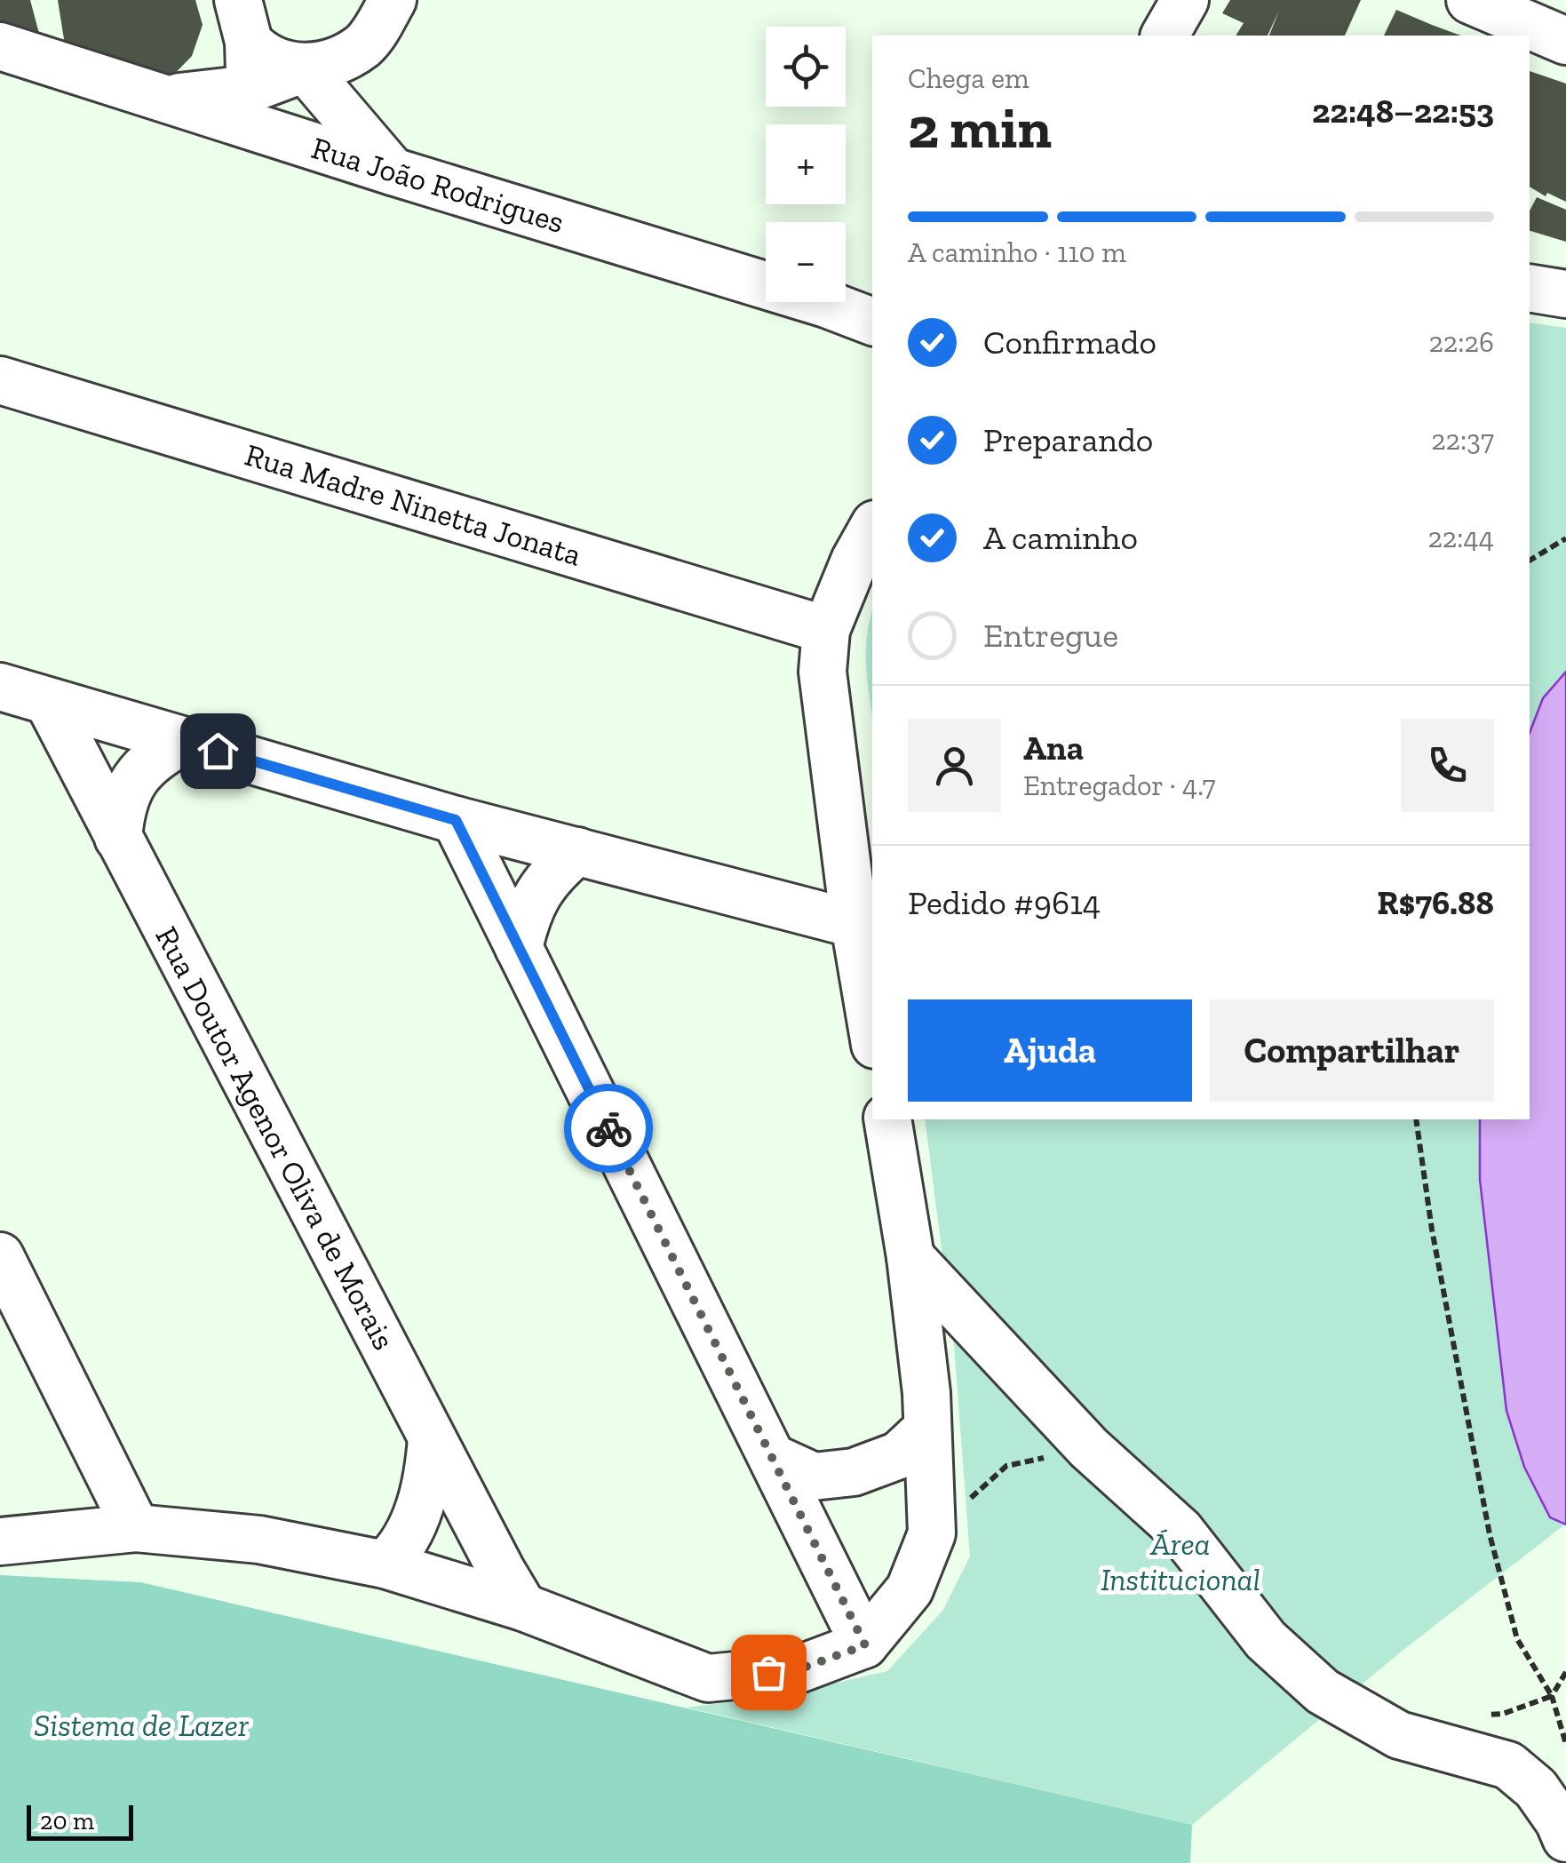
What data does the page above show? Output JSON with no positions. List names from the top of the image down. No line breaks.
{"streets":{"street":["Rua João Rodrigues","Rua Madre Ninetta Jonata","Rua Doutor Agenor Oliva de Morais"]},"parks":["Área Institucional","Sistema de Lazer"],"scale_bar":"20 m","page":{"map_buttons":["+","−"],"heading":["2 min","Chega em","22:48–22:53"],"panel":["Ana","Entregador · 4.7","Pedido #9614","R$76.88"],"bar":"A caminho · 110 m","list":[["Confirmado","22:26"],["Preparando","22:37"],["A caminho","22:44"],"Entregue"],"buttons":["Ajuda","Compartilhar"],"scale":"20 m"}}
